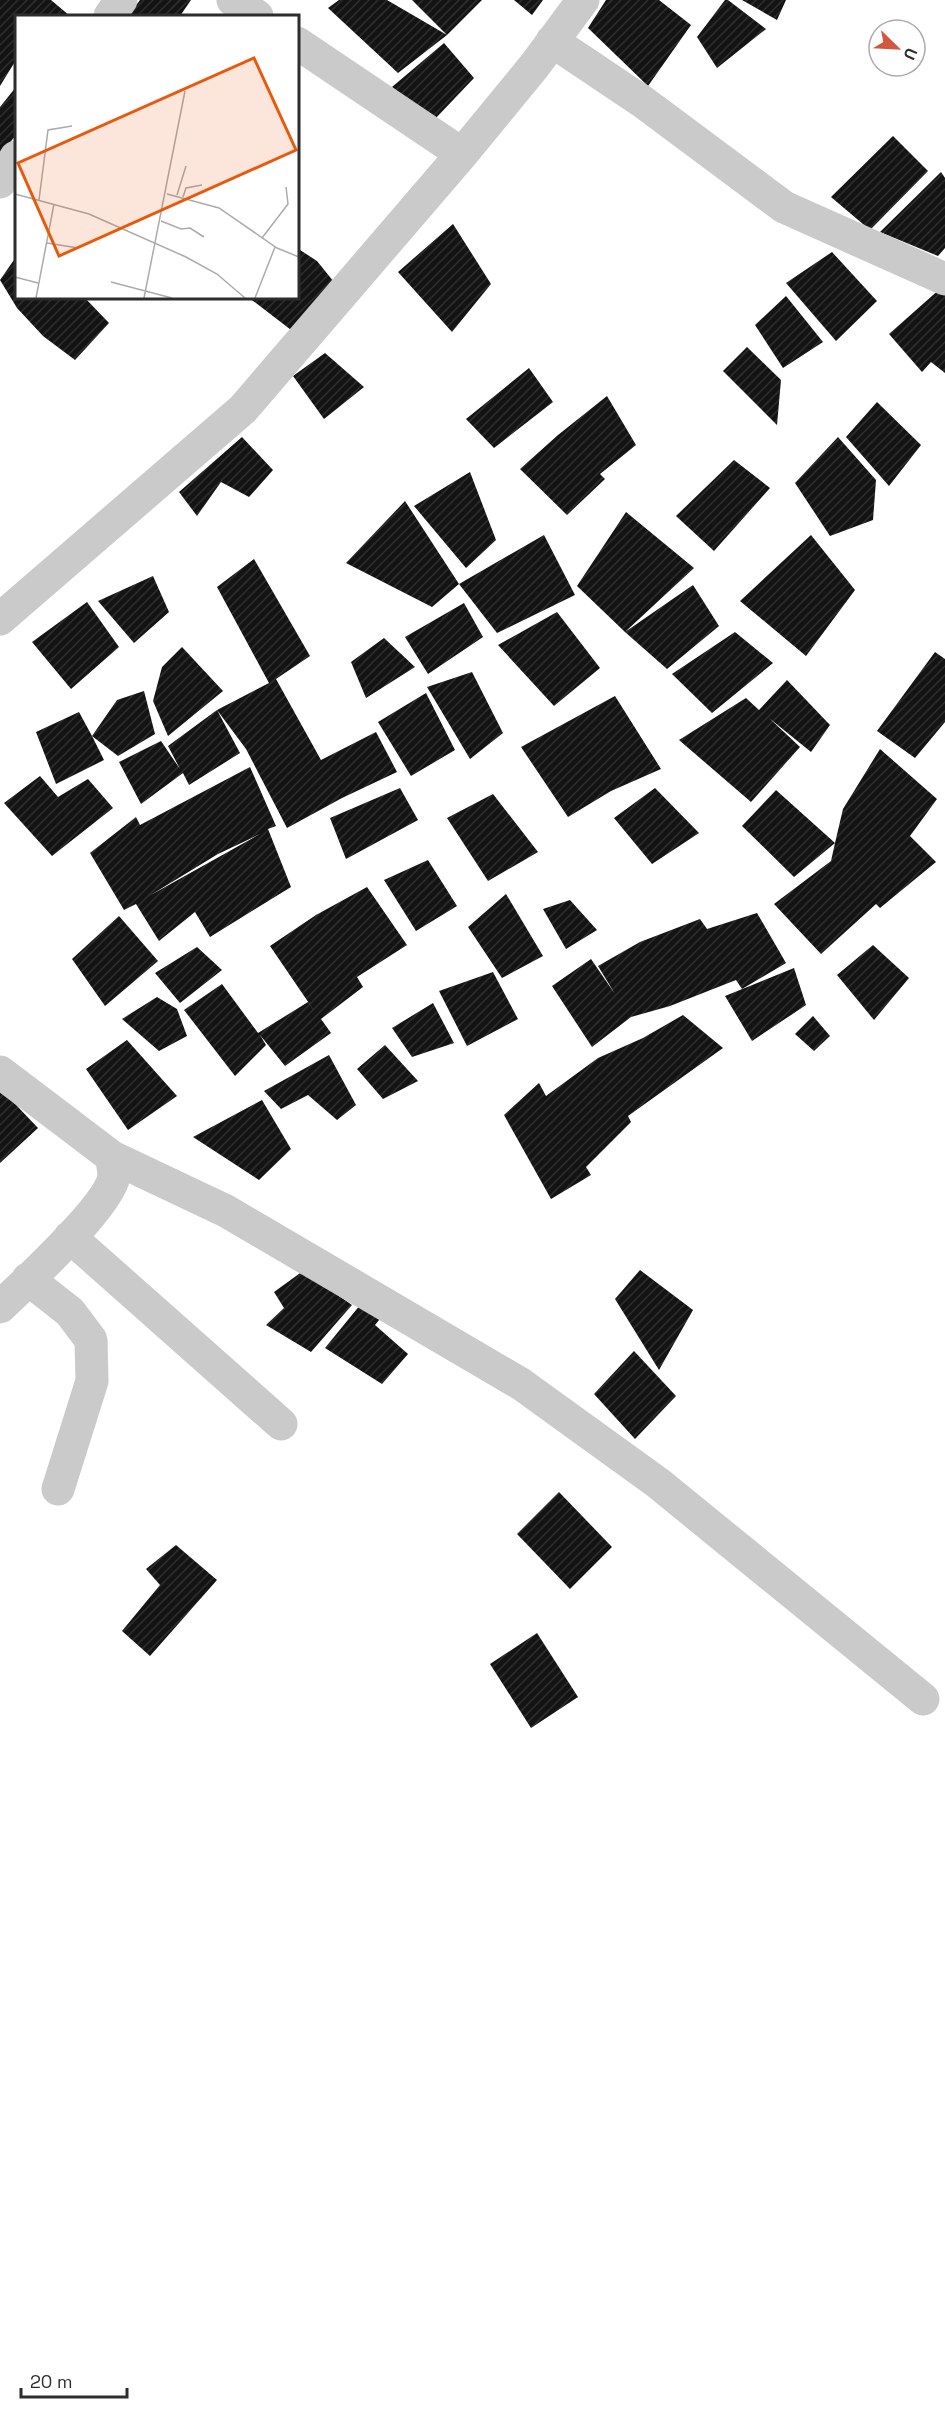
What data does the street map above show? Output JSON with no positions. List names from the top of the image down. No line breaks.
{"scale_bar":"20 m","north":"bottom right"}
